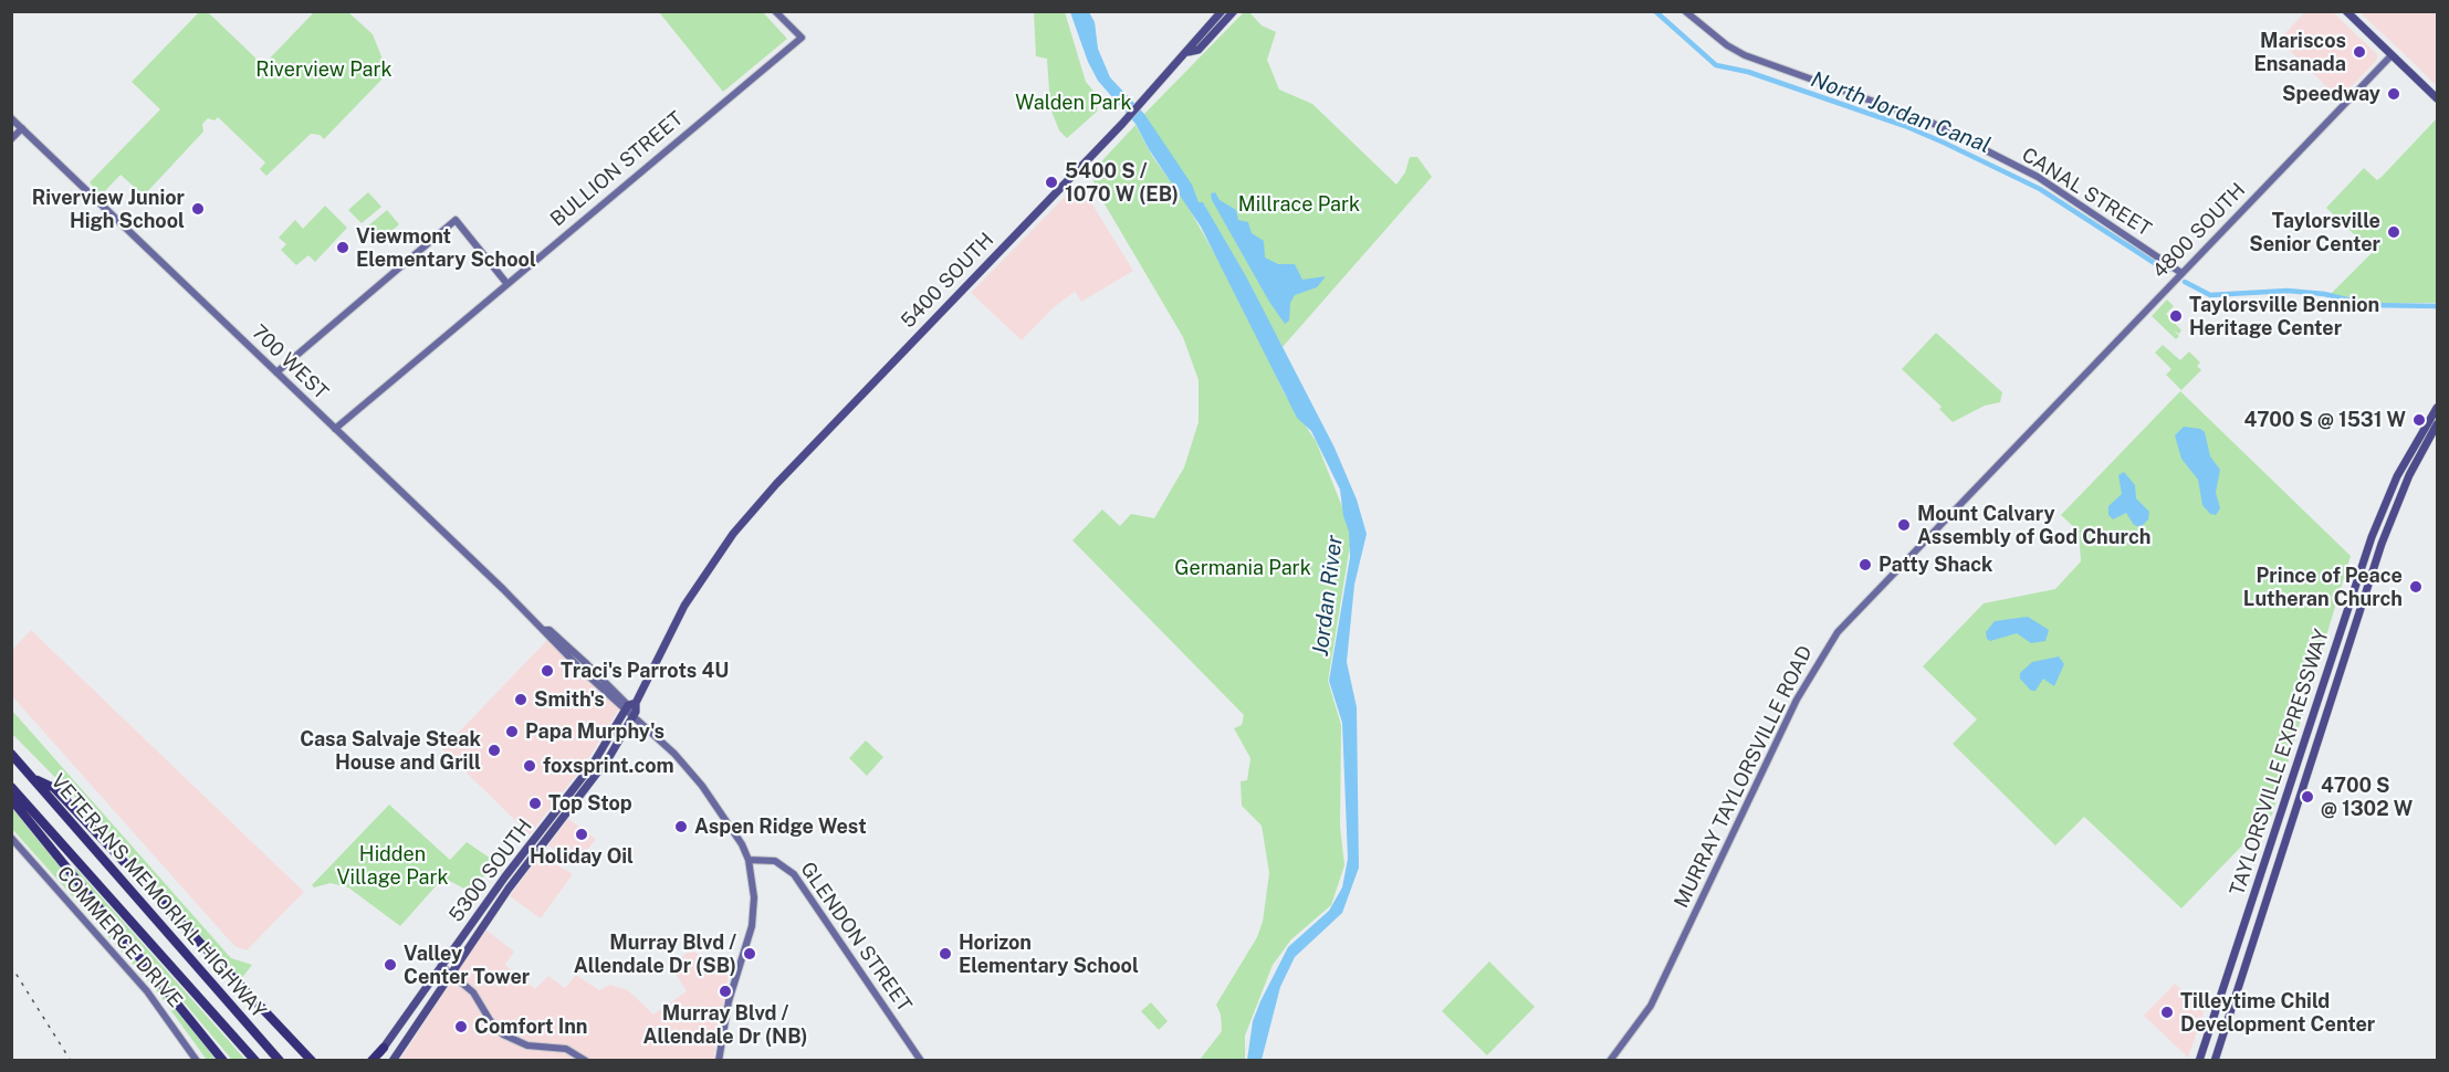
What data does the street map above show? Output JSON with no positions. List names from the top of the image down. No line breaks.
{"streets":{"highway":["VETERANS MEMORIAL HIGHWAY"],"main road":["5400 SOUTH","TAYLORSVILLE EXPRESSWAY","5300 SOUTH"],"street":["BULLION STREET","CANAL STREET","4800 SOUTH","700 WEST","MURRAY TAYLORSVILLE ROAD","COMMERCE DRIVE","GLENDON STREET"]},"crossings":[["BULLION STREET","700 WEST"],["CANAL STREET","4800 SOUTH"],["4800 SOUTH","MURRAY TAYLORSVILLE ROAD"],["5400 SOUTH","5300 SOUTH"],["700 WEST","5300 SOUTH"],["700 WEST","GLENDON STREET"]],"water":["North Jordan Canal","Jordan River"],"parks":["Riverview Park","Walden Park","Millrace Park","Germania Park","Hidden Village Park"],"places":["Mariscos Ensanada","Speedway","5400 S / 1070 W (EB)","Riverview Junior High School","Taylorsville Senior Center","Viewmont Elementary School","Taylorsville Bennion Heritage Center","4700 S @ 1531 W","Mount Calvary Assembly of God Church","Patty Shack","Prince of Peace Lutheran Church","Traci's Parrots 4U","Smith's","Papa Murphy's","Casa Salvaje Steak House and Grill","foxsprint.com","4700 S @ 1302 W","Top Stop","Aspen Ridge West","Holiday Oil","Murray Blvd / Allendale Dr (SB)","Horizon Elementary School","Valley Center Tower","Murray Blvd / Allendale Dr (NB)","Tilleytime Child Development Center","Comfort Inn"]}
